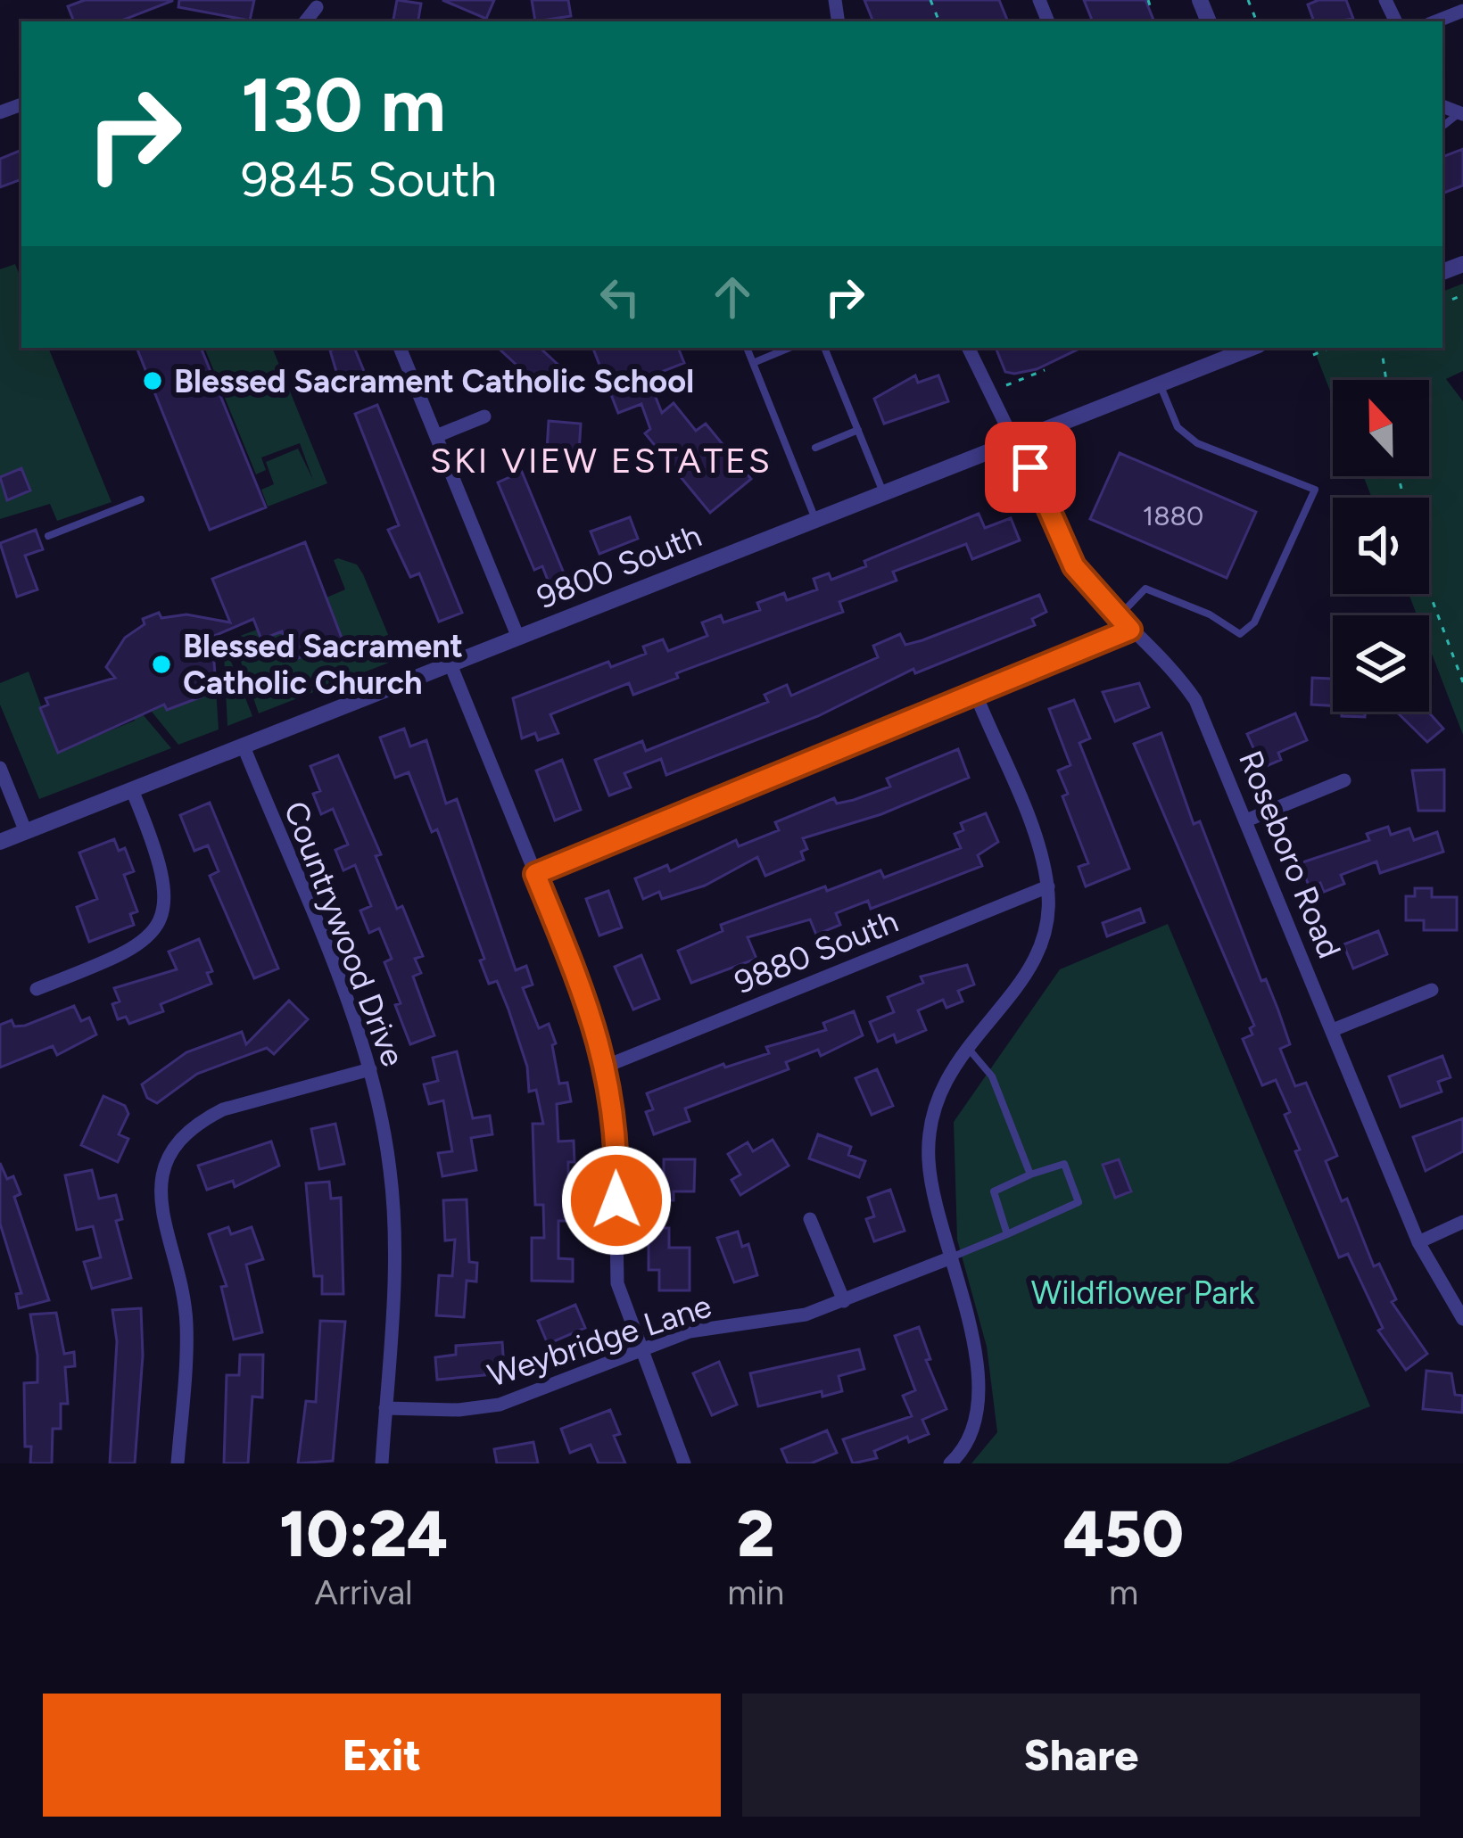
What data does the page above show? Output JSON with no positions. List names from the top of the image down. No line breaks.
{"streets":{"street":["9800 South","Roseboro Road","Countrywood Drive","9880 South","Weybridge Lane"]},"crossings":[["9800 South","Roseboro Road"],["9800 South","Countrywood Drive"],["Countrywood Drive","Weybridge Lane"]],"districts":["SKI VIEW ESTATES"],"parks":["Wildflower Park"],"places":["Blessed Sacrament Catholic School","Blessed Sacrament Catholic Church"],"house_numbers":["1880"],"north":"top","page":{"turn":["130 m","9845 South"],"eta":["10:24","Arrival","2","min","450","m"],"buttons":["Exit","Share"]}}
